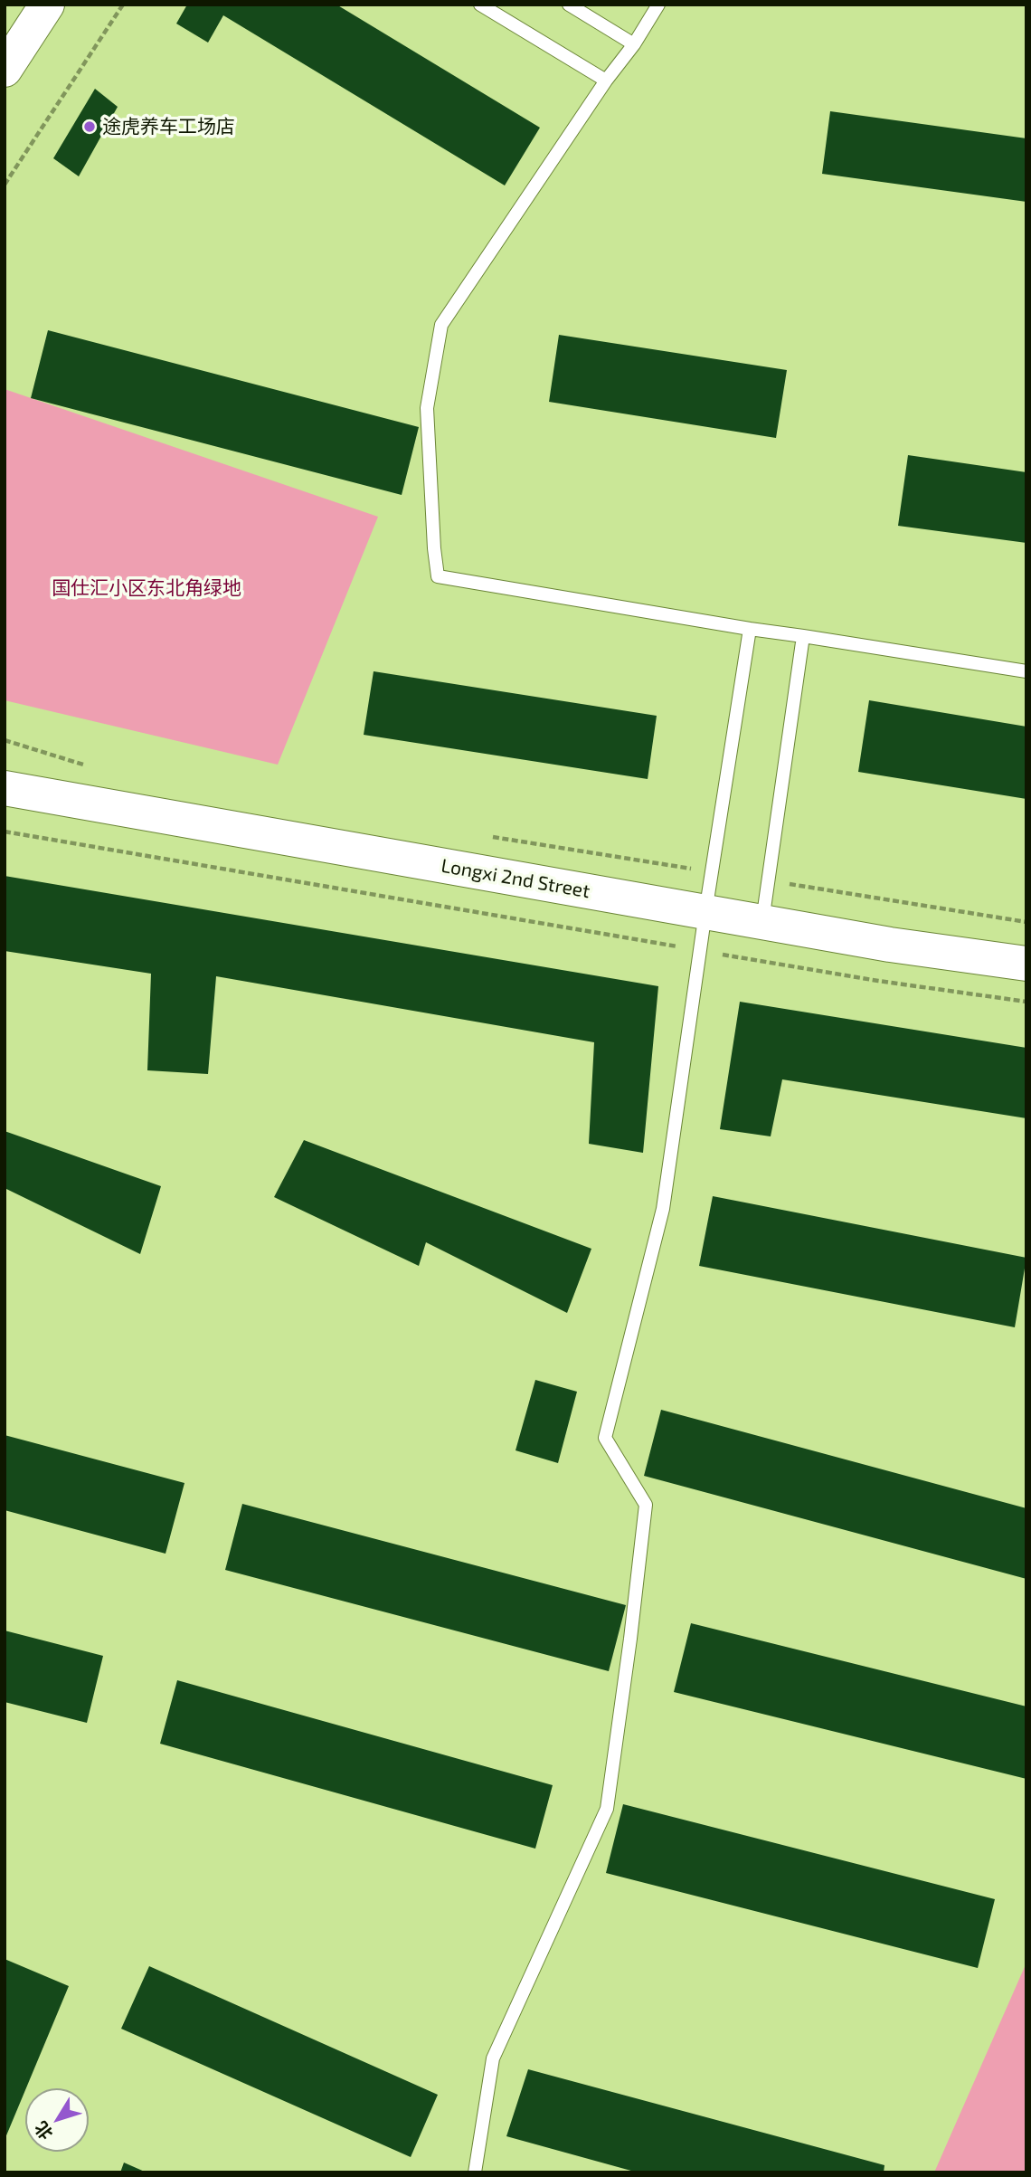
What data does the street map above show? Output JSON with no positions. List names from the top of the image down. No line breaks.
{"streets":{"street":["Longxi 2nd Street"]},"parks":["国仕汇小区东北角绿地"],"places":["途虎养车工场店"],"north":"bottom left"}
